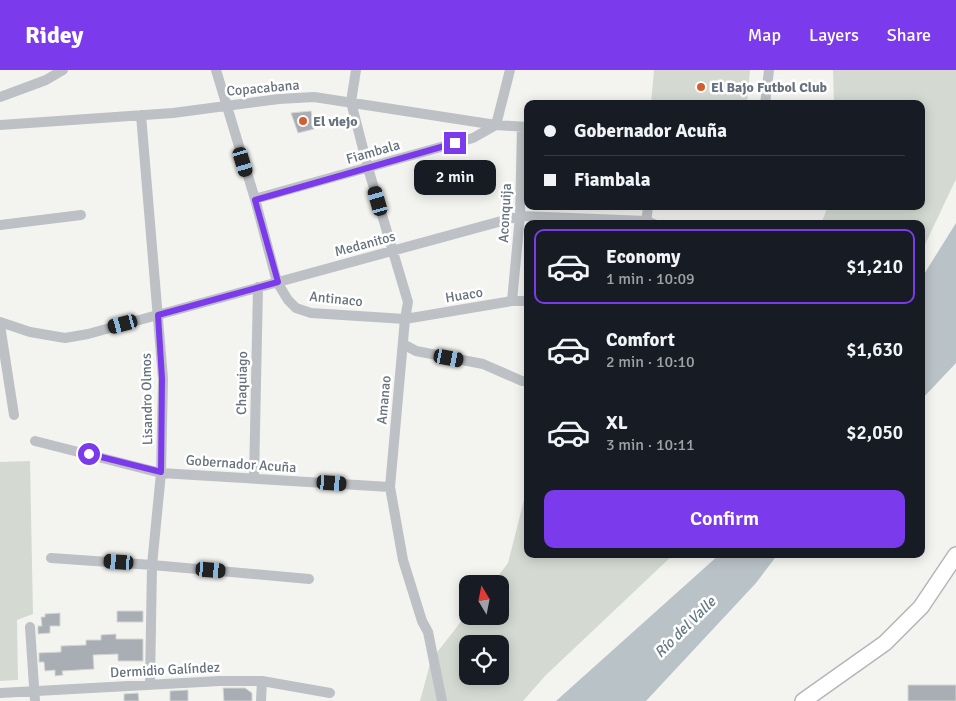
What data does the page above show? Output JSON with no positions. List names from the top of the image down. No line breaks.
{"streets":{"street":["Copacabana","Fiambala","Aconquija","Medanitos","Huaco","Antinaco","Chaquiago","Lisandro Olmos","Amanao","Gobernador Acuña","Dermidio Galíndez"]},"crossings":[["Copacabana","Fiambala"],["Copacabana","Lisandro Olmos"],["Copacabana","Amanao"],["Fiambala","Amanao"],["Aconquija","Medanitos"],["Aconquija","Huaco"],["Medanitos","Antinaco"],["Medanitos","Chaquiago"],["Medanitos","Lisandro Olmos"],["Medanitos","Amanao"],["Huaco","Antinaco"],["Huaco","Amanao"],["Antinaco","Amanao"],["Chaquiago","Gobernador Acuña"],["Lisandro Olmos","Gobernador Acuña"],["Lisandro Olmos","Dermidio Galíndez"],["Amanao","Gobernador Acuña"]],"water":["Río del Valle"],"places":["El Bajo Futbol Club","El viejo"],"north":"top","page":{"header":"Ridey","nav":["Map","Layers","Share"],"banner":["Gobernador Acuña","Fiambala"],"bubble":"2 min","list":[{"name":"Economy","note":"1 min · 10:09","value":"$1,210"},{"name":"Comfort","note":"2 min · 10:10","value":"$1,630"},{"name":"XL","note":"3 min · 10:11","value":"$2,050"}],"buttons":"Confirm"}}
